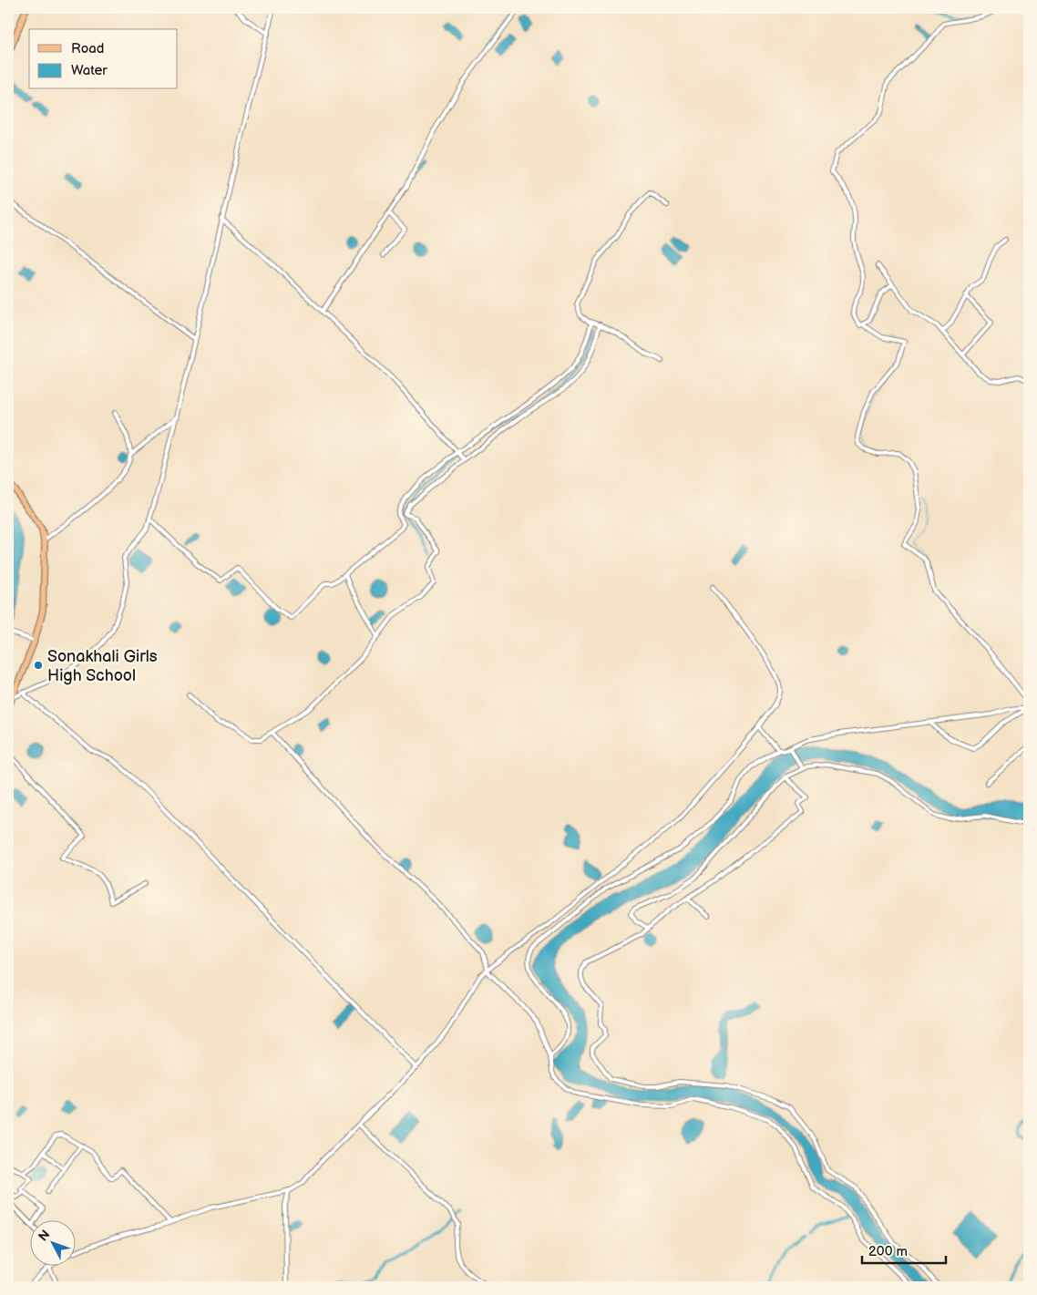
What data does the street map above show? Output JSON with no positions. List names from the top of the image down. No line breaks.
{"places":["Sonakhali Girls High School"],"legend":["Road","Water"],"scale_bar":"200 m","north":"top left"}
